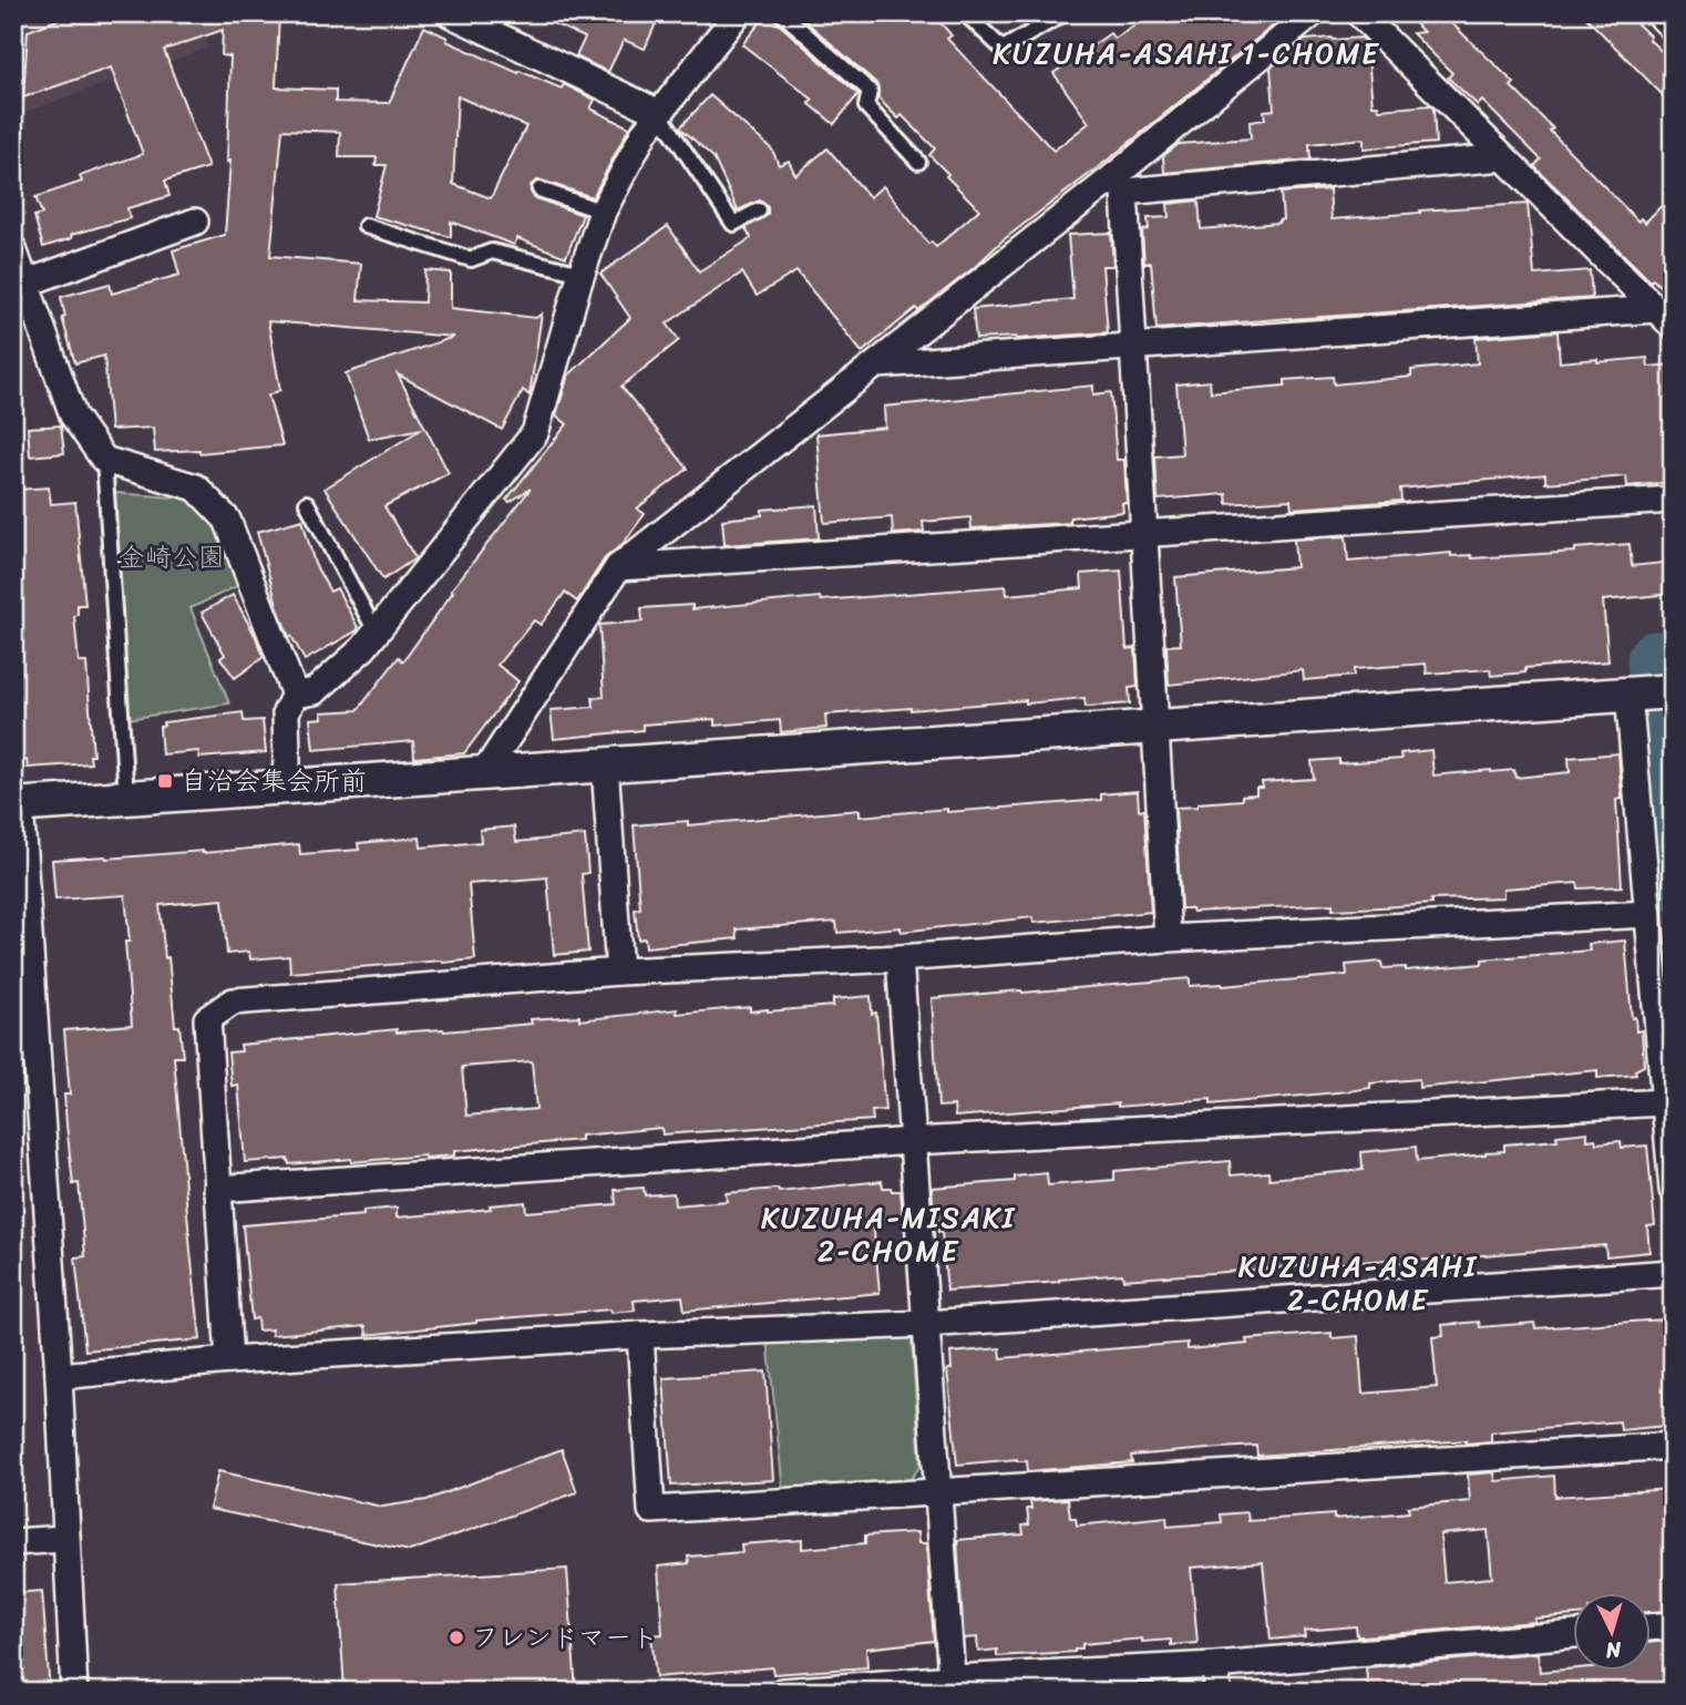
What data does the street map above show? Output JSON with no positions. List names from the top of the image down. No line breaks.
{"districts":["KUZUHA-ASAHI 1-CHOME","KUZUHA-MISAKI 2-CHOME","KUZUHA-ASAHI 2-CHOME"],"parks":["金崎公園"],"places":{"transit":["自治会集会所前"],"other":["フレンドマート"]},"north":"bottom"}
